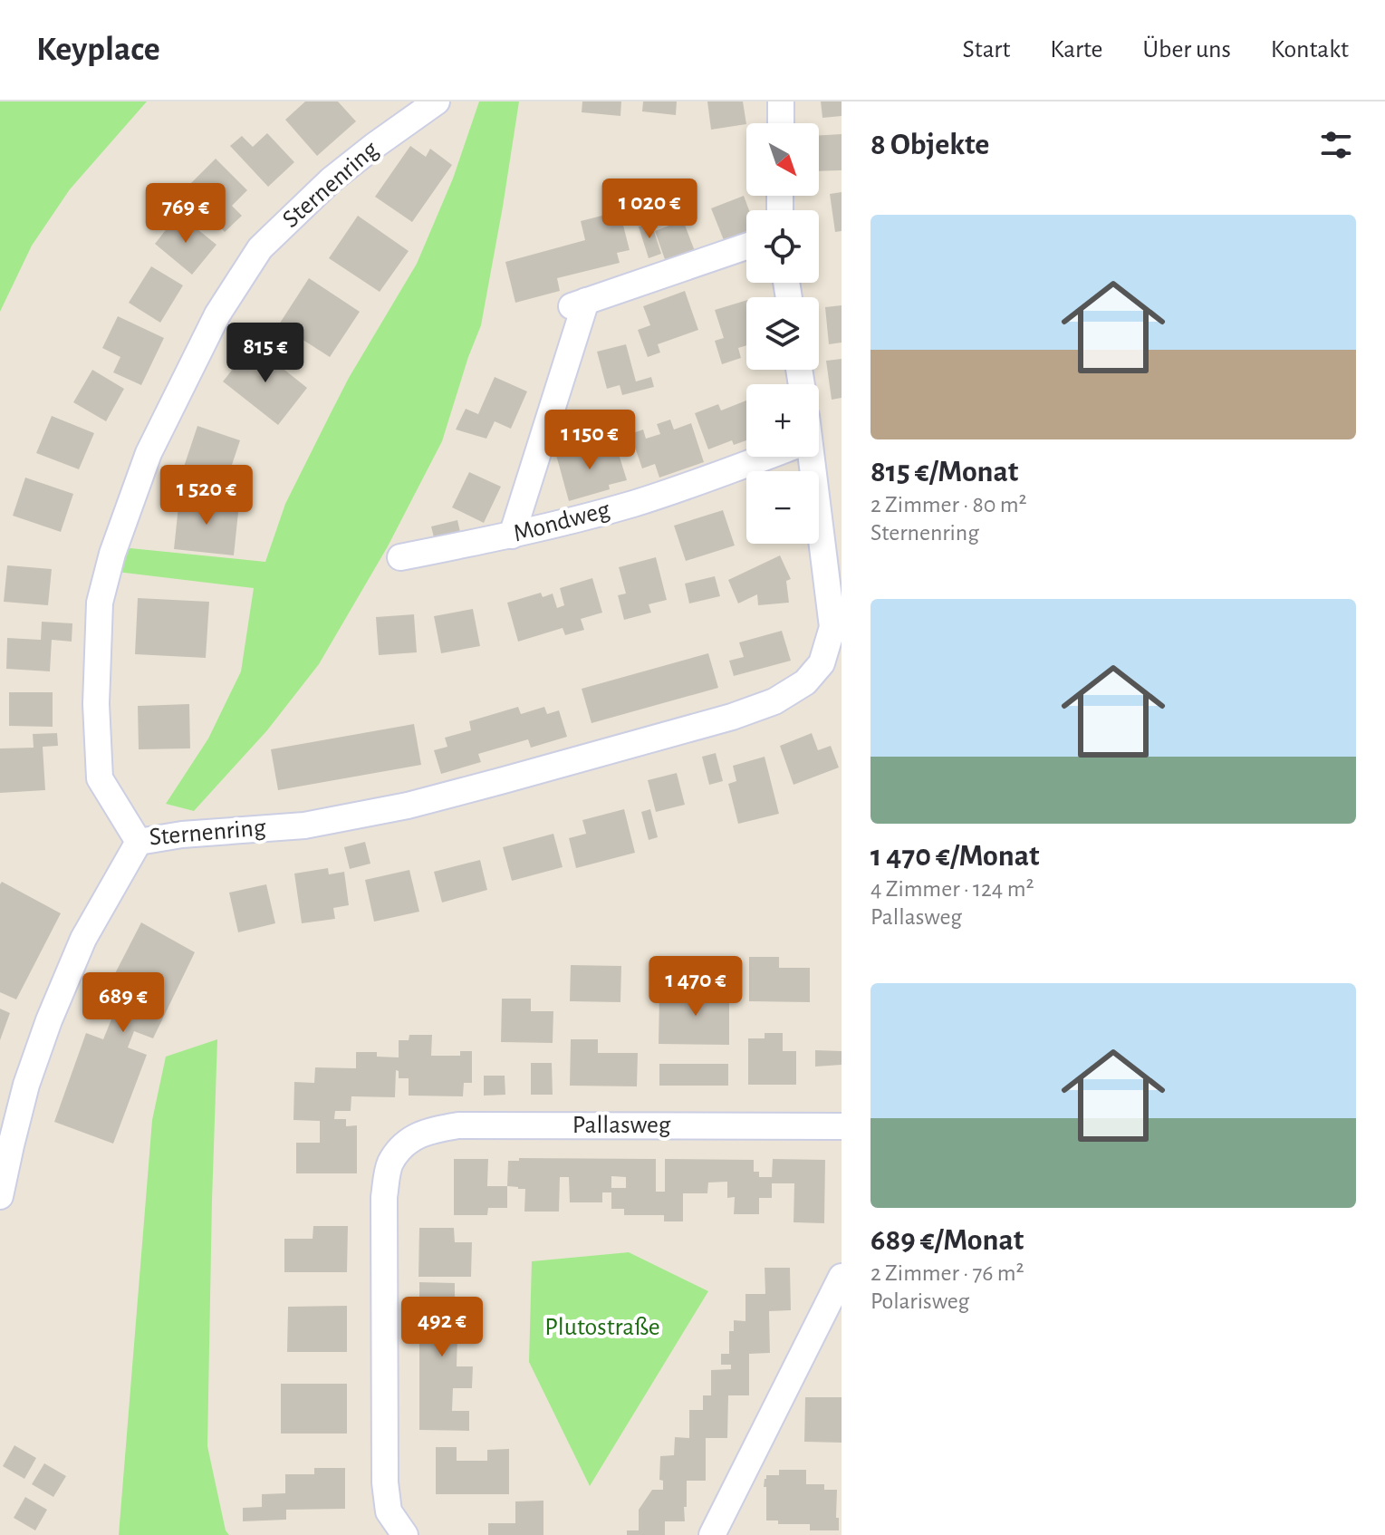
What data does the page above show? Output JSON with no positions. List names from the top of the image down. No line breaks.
{"streets":{"street":["Sternenring","Mondweg","Pallasweg"]},"parks":["Plutostraße"],"north":"bottom right","page":{"header":"Keyplace","nav":["Start","Karte","Über uns","Kontakt"],"heading":"8 Objekte","map_buttons":["+","−"],"price":["1 020 €","769 €","815 €","1 150 €","1 520 €","1 470 €","689 €","492 €"],"list":[{"name":"815 €/Monat","note":"2 Zimmer · 80 m² · Sternenring"},{"name":"1 470 €/Monat","note":"4 Zimmer · 124 m² · Pallasweg"},{"name":"689 €/Monat","note":"2 Zimmer · 76 m² · Polarisweg"}]}}
